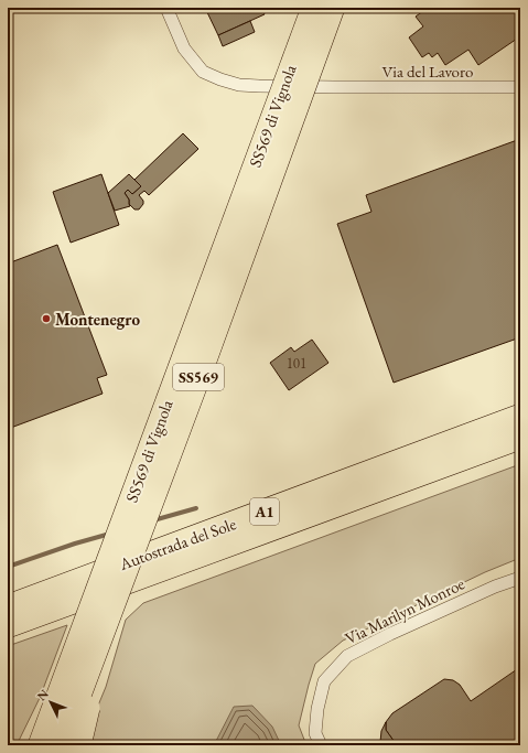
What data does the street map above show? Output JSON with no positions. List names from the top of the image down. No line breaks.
{"streets":{"highway":["SS569 di Vignola","SS569","A1","Autostrada del Sole"],"street":["Via del Lavoro","Via Marilyn Monroe"]},"places":["Montenegro"],"house_numbers":["101"],"north":"top left"}
